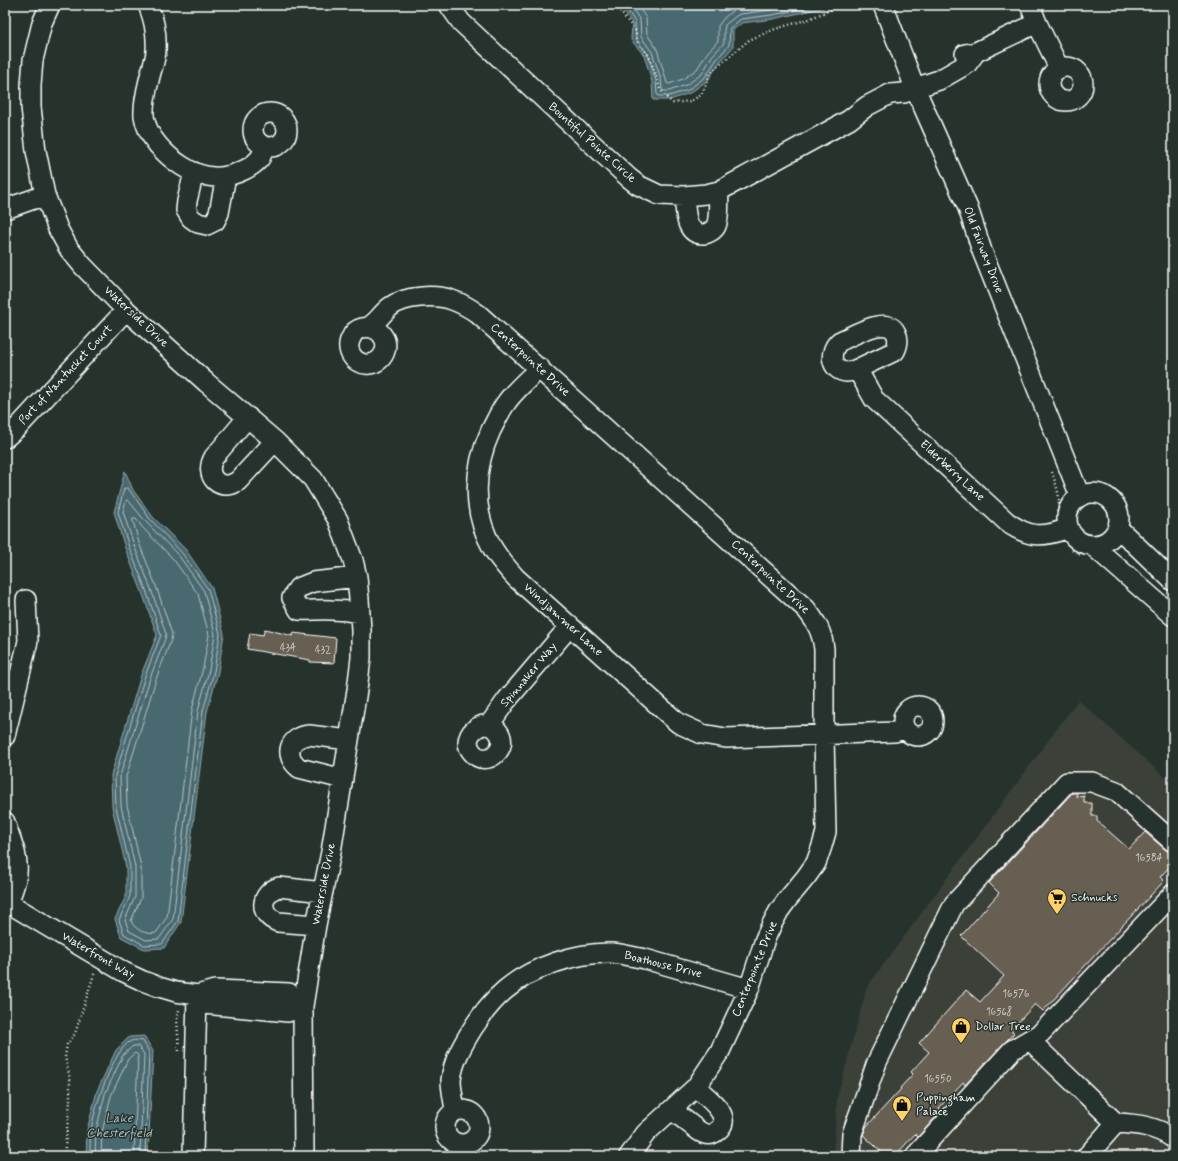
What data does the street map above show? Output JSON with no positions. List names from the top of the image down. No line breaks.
{"streets":{"street":["Bountiful Pointe Circle","Old Fairway Drive","Waterside Drive","Centerpointe Drive","Port of Nantucket Court","Elderberry Lane","Windjammer Lane","Spinnaker Way","Waterfront Way","Boathouse Drive"]},"crossings":[["Bountiful Pointe Circle","Old Fairway Drive"],["Old Fairway Drive","Elderberry Lane"],["Waterside Drive","Port of Nantucket Court"],["Waterside Drive","Waterfront Way"],["Centerpointe Drive","Windjammer Lane"],["Centerpointe Drive","Boathouse Drive"],["Windjammer Lane","Spinnaker Way"]],"water":["Lake Chesterfield"],"places":{"supermarket":["Schnucks"],"shop":["Dollar Tree","Puppingham Palace"]},"house_numbers":["434","432","16584","16576","16568","16550"]}
